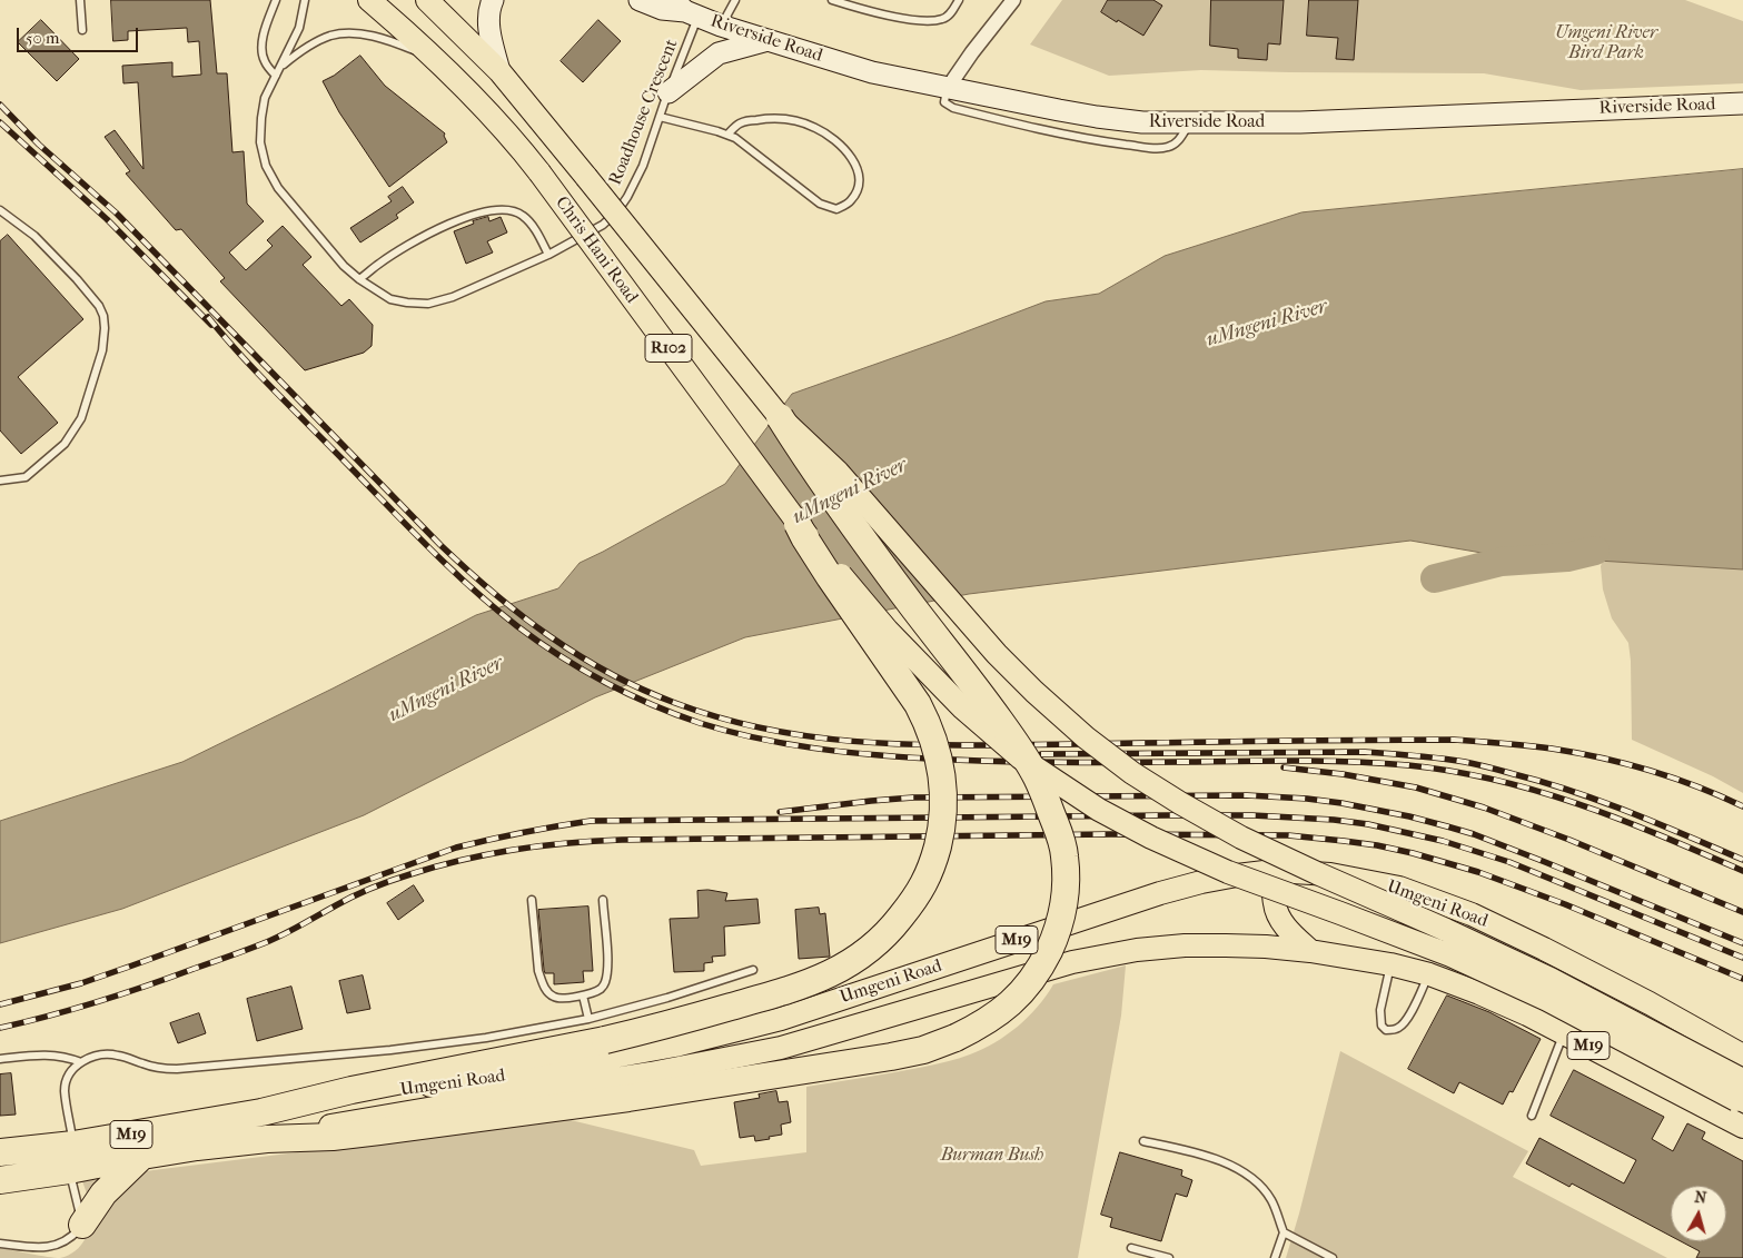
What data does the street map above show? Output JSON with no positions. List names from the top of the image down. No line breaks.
{"streets":{"highway":["Umgeni Road","M19"],"main road":["Riverside Road","Chris Hani Road","R102"],"lane":["Roadhouse Crescent"]},"crossings":[["Riverside Road","Roadhouse Crescent"],["Roadhouse Crescent","Chris Hani Road"]],"water":["uMngeni River"],"parks":["Umgeni River Bird Park","Burman Bush"],"scale_bar":"50 m","north":"top"}
